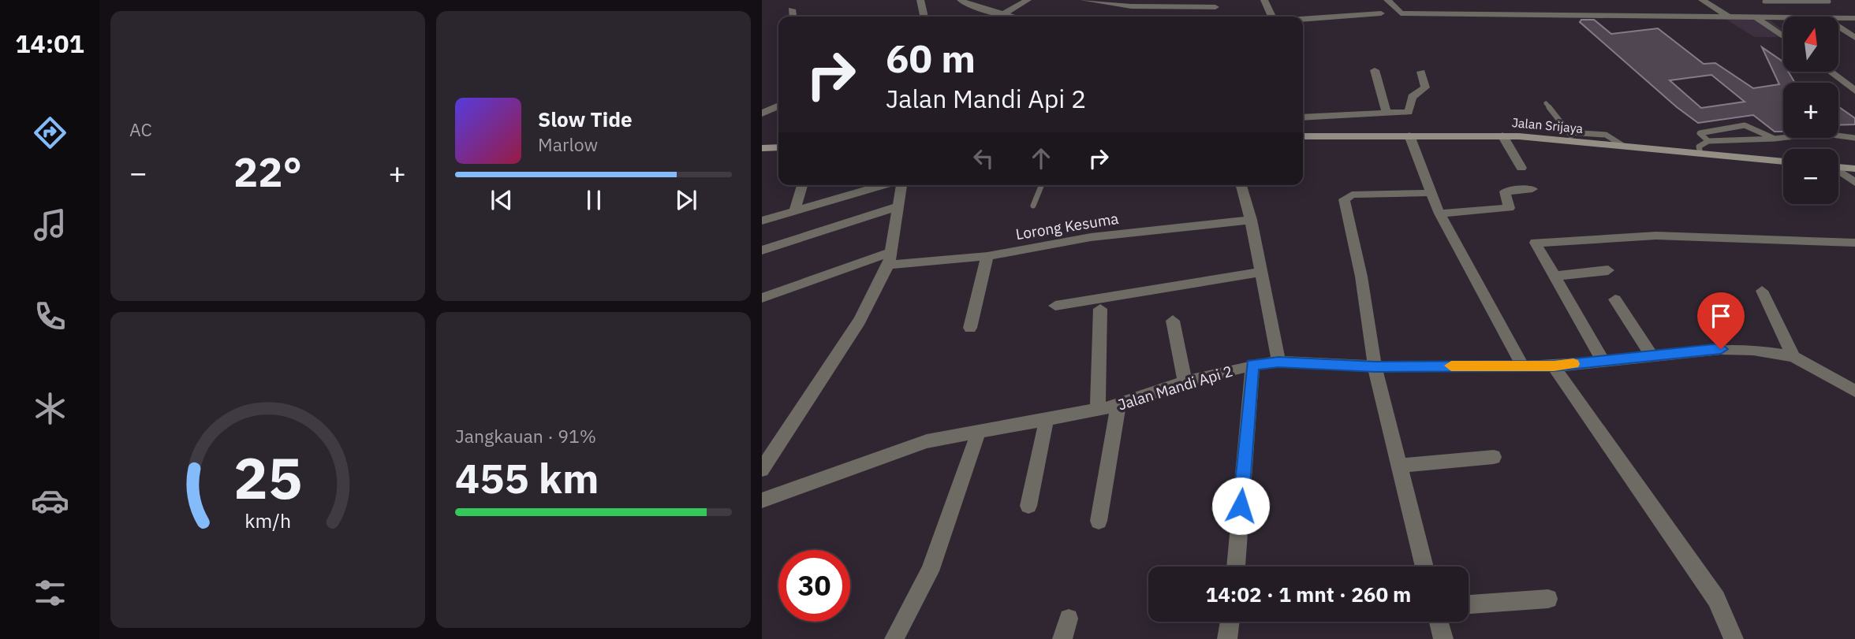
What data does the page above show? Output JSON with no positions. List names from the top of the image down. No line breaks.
{"streets":{"street":["Jalan Srijaya","Lorong Kesuma","Jalan Mandi Api 2"]},"north":"top","page":{"tabs":"14:01","tile":["AC",["Jangkauan · 91%","455 km"]],"map_buttons":["+","−"],"turn":["60 m","Jalan Mandi Api 2"],"song":["Slow Tide","Marlow"],"heat":["−","22°","+"],"limit":"30","trip":"14:02 · 1 mnt · 260 m","gauge":["25","km/h"]}}
